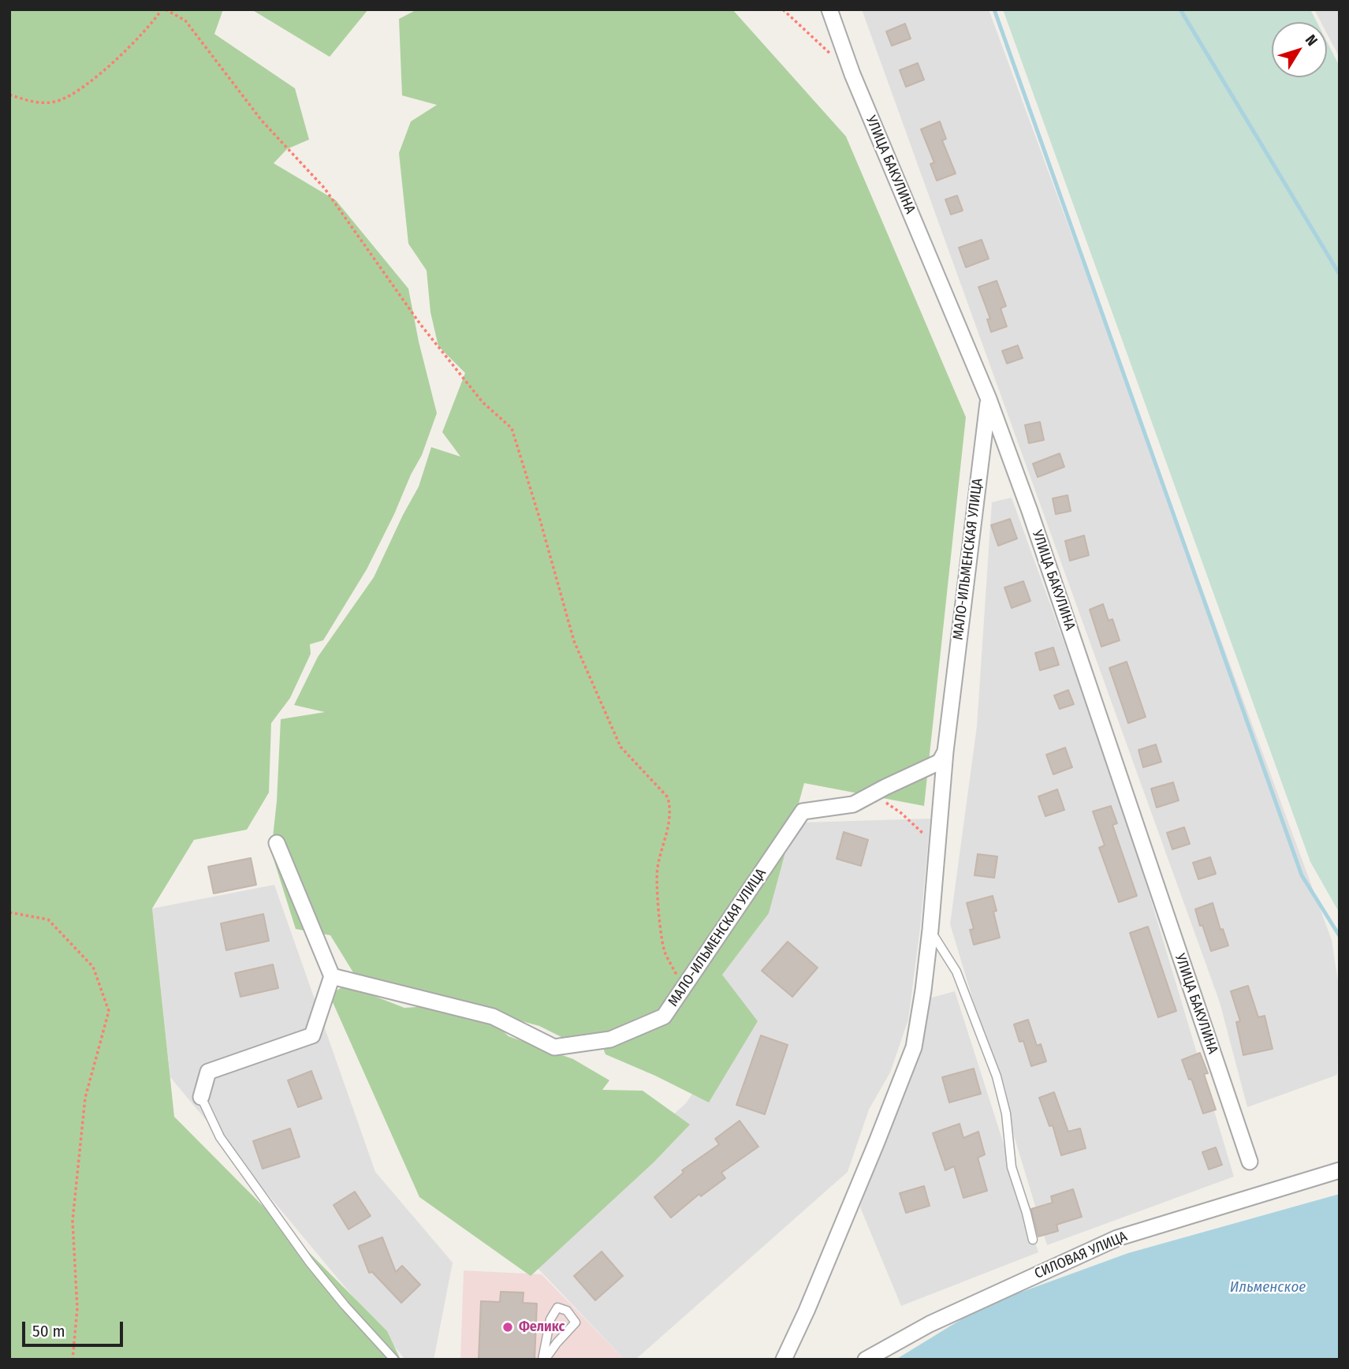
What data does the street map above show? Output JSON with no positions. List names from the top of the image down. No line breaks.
{"streets":{"street":["УЛИЦА БАКУЛИНА","МАЛО-ИЛЬМЕНСКАЯ УЛИЦА","СИЛОВАЯ УЛИЦА"]},"crossings":[["УЛИЦА БАКУЛИНА","МАЛО-ИЛЬМЕНСКАЯ УЛИЦА"]],"water":["Ильменское"],"places":["Феликс"],"scale_bar":"50 m","north":"top right"}
